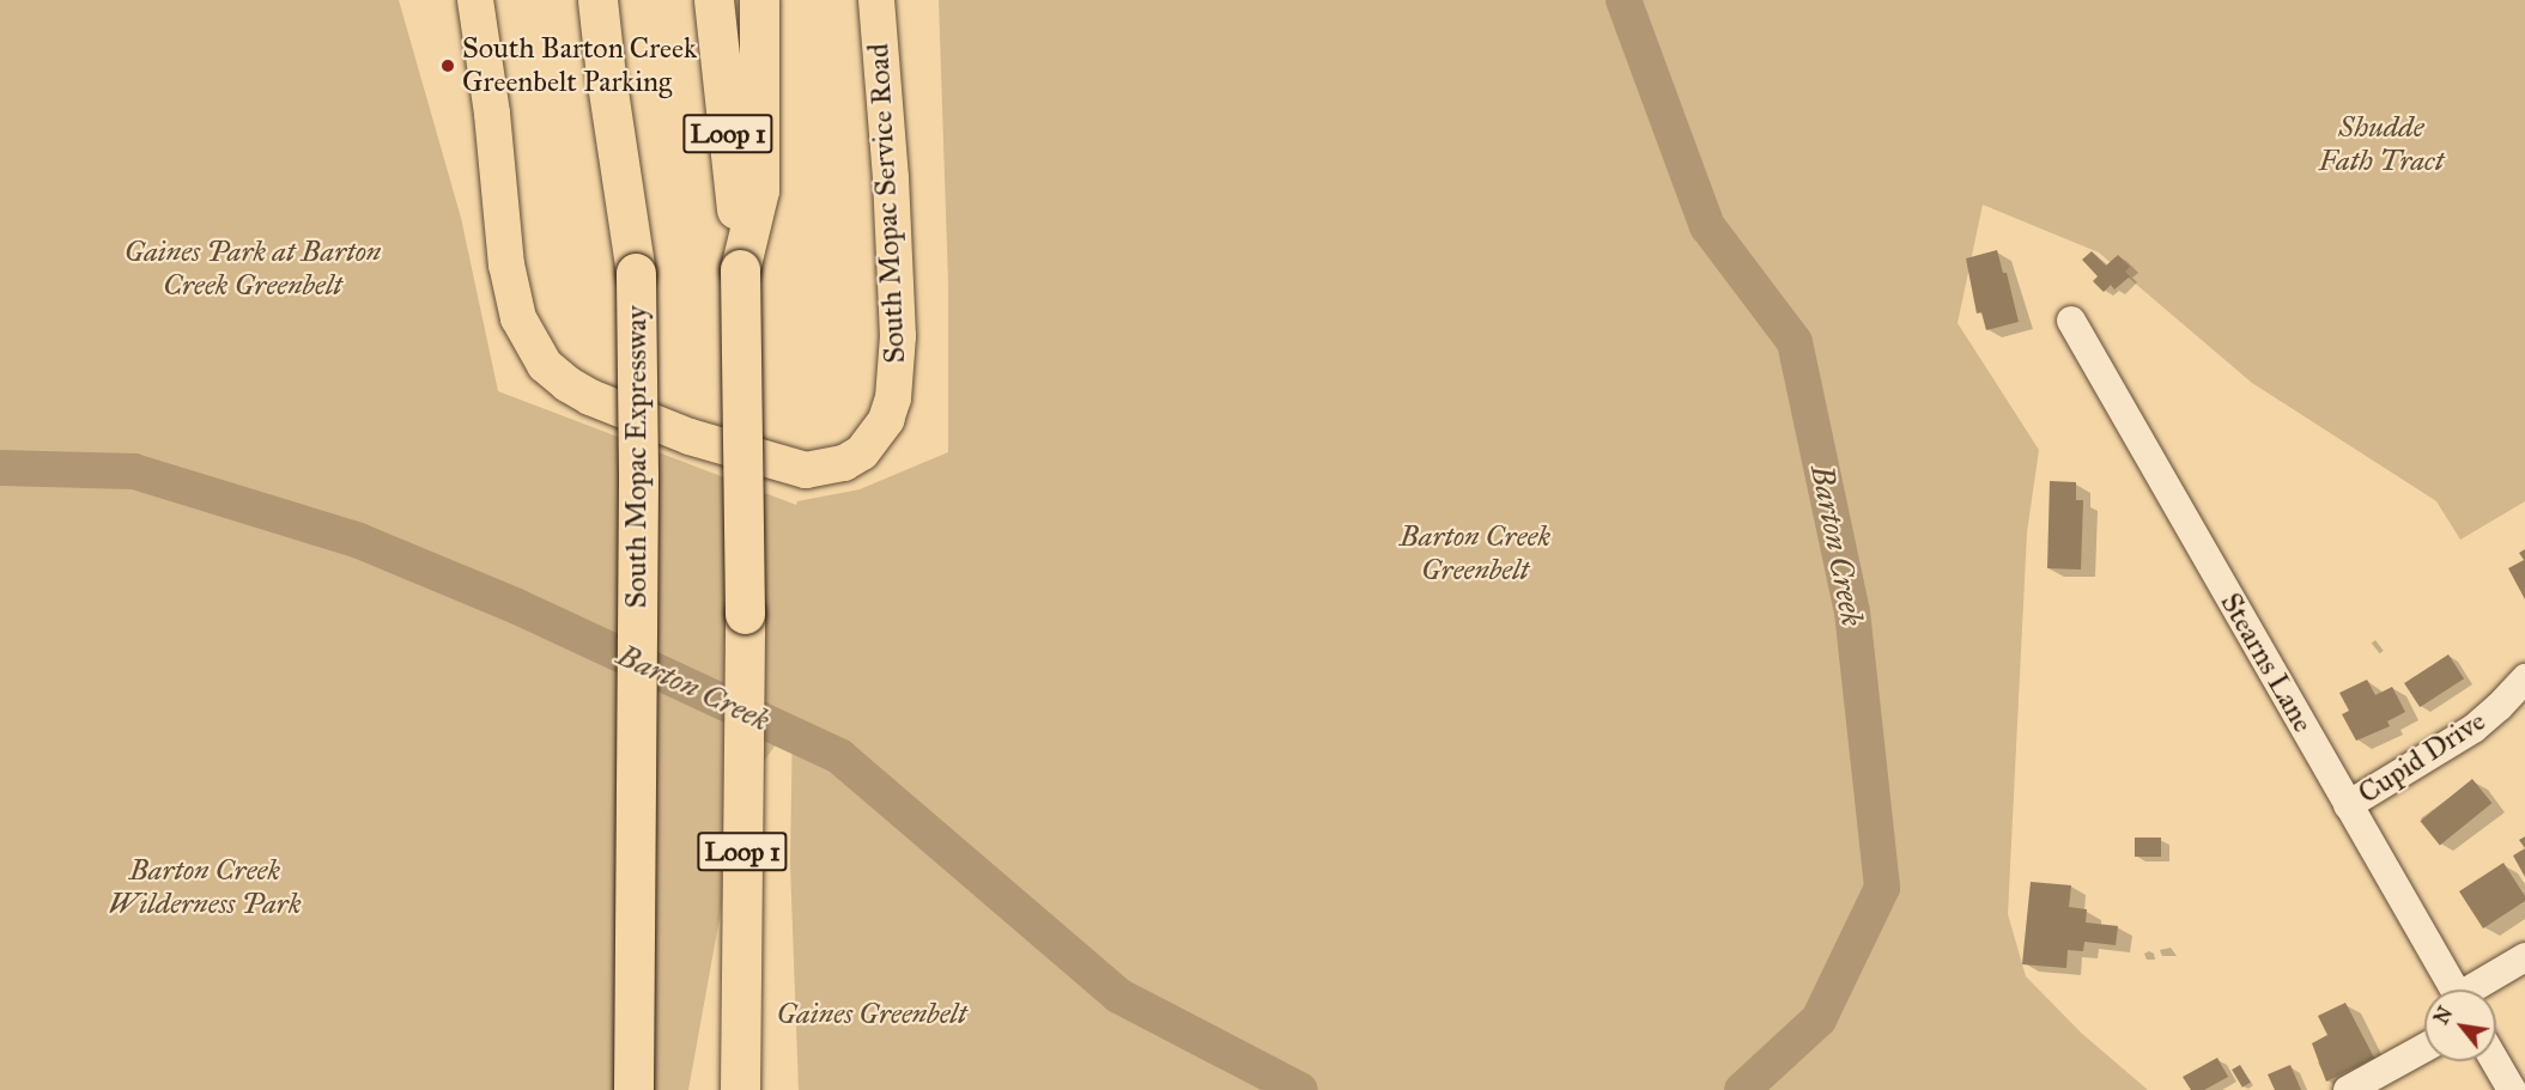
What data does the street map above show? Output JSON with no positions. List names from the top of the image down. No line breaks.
{"streets":{"highway":["Loop 1","South Mopac Expressway"],"main road":["South Mopac Service Road"],"street":["Stearns Lane","Cupid Drive"]},"crossings":[["Stearns Lane","Cupid Drive"]],"water":["Barton Creek"],"parks":["Shudde Fath Tract","Gaines Park at Barton Creek Greenbelt","Barton Creek Greenbelt","Barton Creek Wilderness Park","Gaines Greenbelt"],"places":["South Barton Creek Greenbelt Parking"],"north":"top left"}
